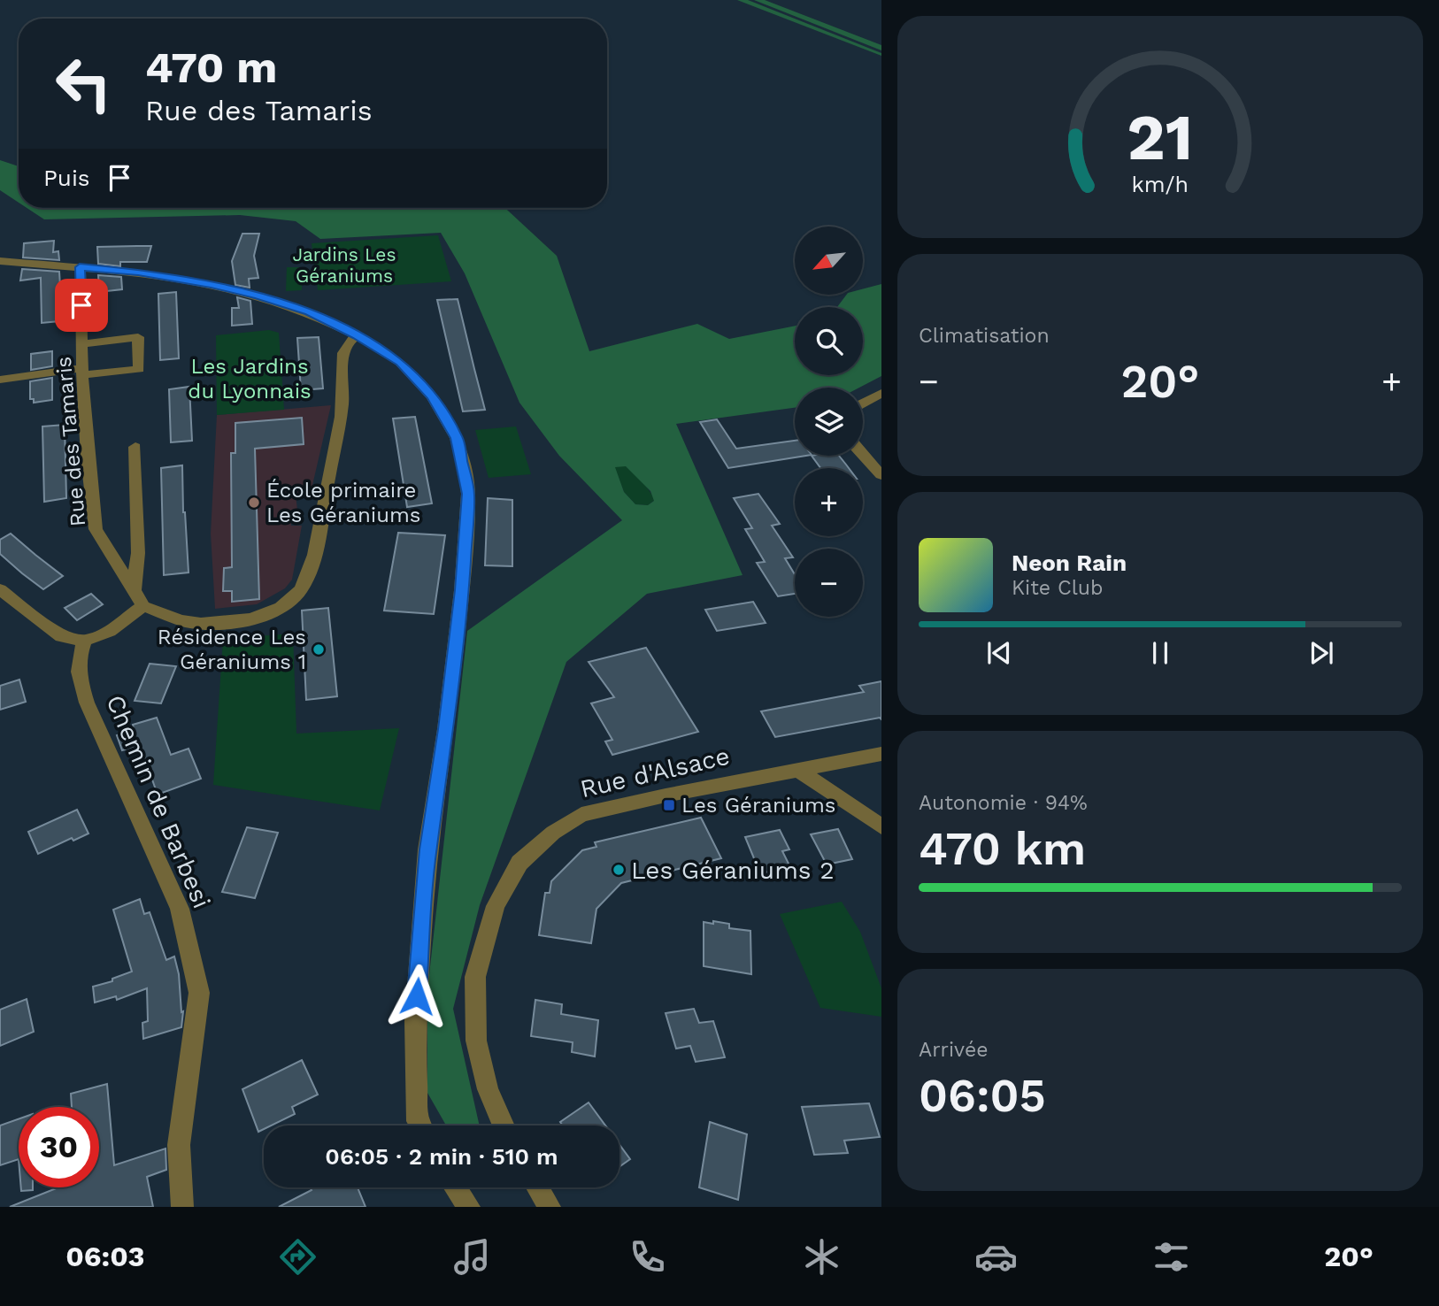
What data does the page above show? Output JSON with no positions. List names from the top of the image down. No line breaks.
{"streets":{"street":["Rue des Tamaris","Rue d'Alsace","Chemin de Barbesi"]},"parks":["Jardins Les Géraniums","Les Jardins du Lyonnais"],"places":{"other":["École primaire Les Géraniums","Résidence Les Géraniums 1","Les Géraniums 2"],"transit":["Les Géraniums"]},"north":"bottom left","page":{"turn":["470 m","Rue des Tamaris"],"then":"Puis","map_buttons":["+","−"],"tile":["Climatisation",["Autonomie · 94%","470 km"],["Arrivée","06:05"]],"heat":["−","20°","+"],"song":["Neon Rain","Kite Club"],"limit":"30","trip":"06:05 · 2 min · 510 m","tabs":["06:03","20°"],"gauge":["21","km/h"]}}
